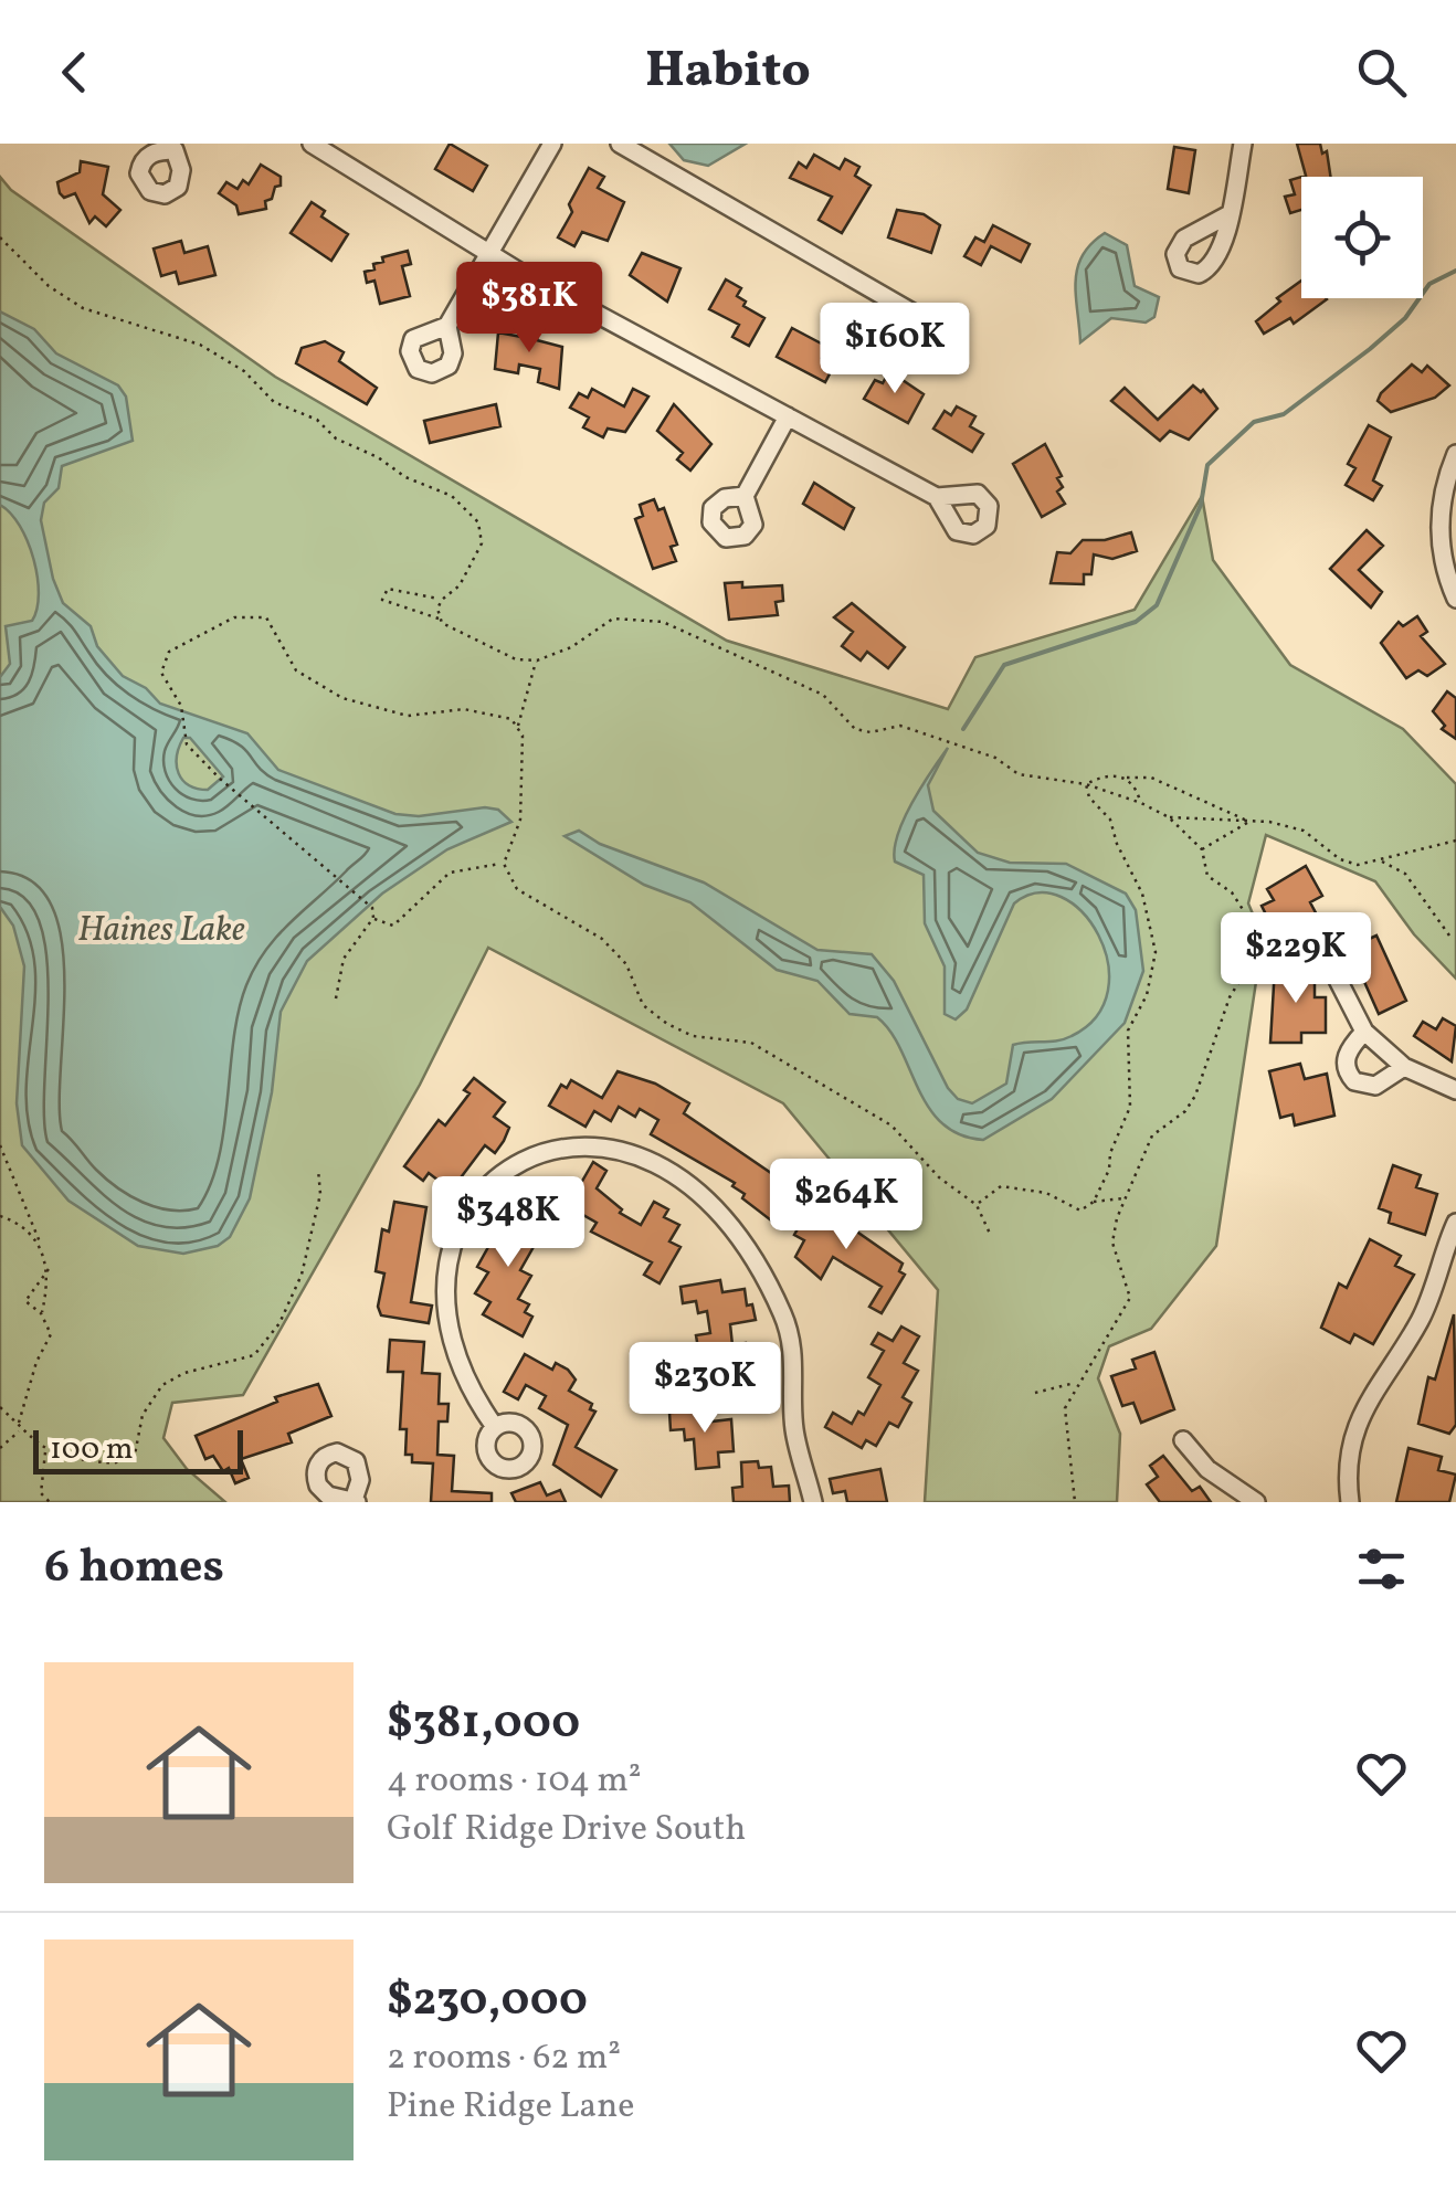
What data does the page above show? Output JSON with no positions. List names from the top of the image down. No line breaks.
{"water":["Haines Lake"],"scale_bar":"100 m","page":{"header":"Habito","price":["$381K","$160K","$229K","$264K","$348K","$230K"],"scale":"100 m","heading":"6 homes","list":[{"name":"$381,000","note":"4 rooms · 104 m² · Golf Ridge Drive South"},{"name":"$230,000","note":"2 rooms · 62 m² · Pine Ridge Lane"}]}}
